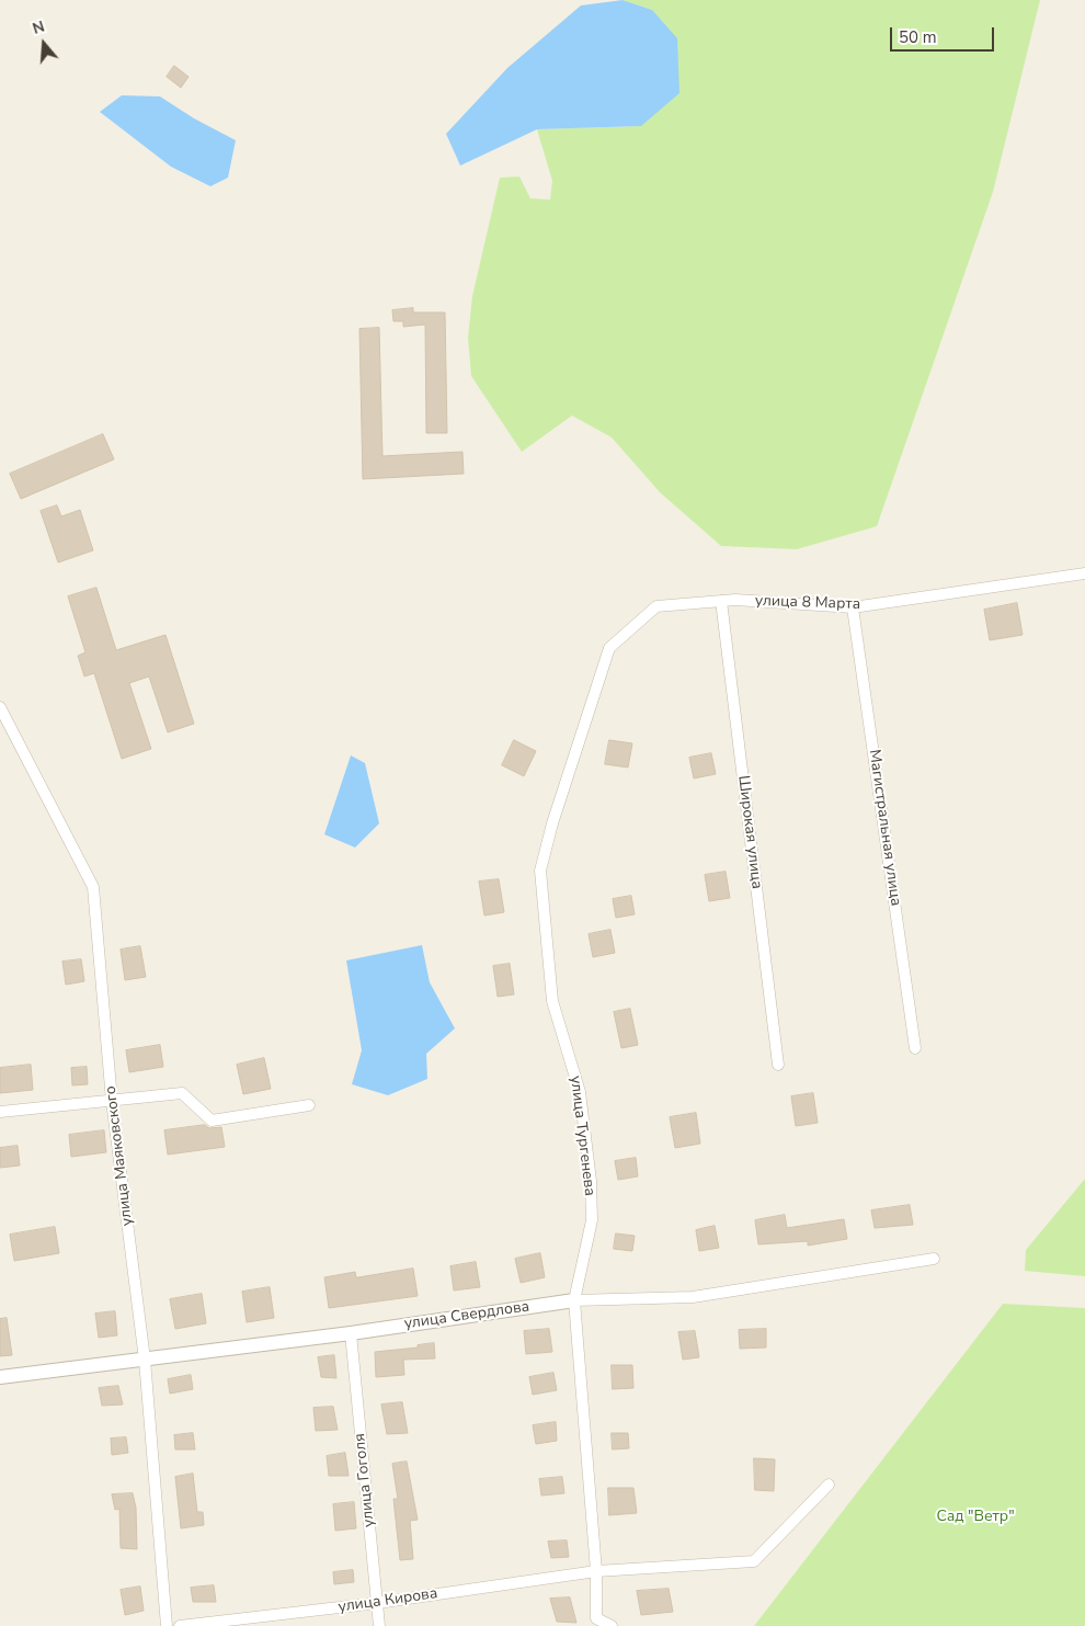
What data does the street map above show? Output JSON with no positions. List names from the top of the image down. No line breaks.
{"streets":{"street":["улица 8 Марта","Магистральная улица","Широкая улица","улица Тургенева","улица Маяковского","улица Свердлова","улица Гоголя","улица Кирова"]},"crossings":[["улица 8 Марта","Магистральная улица"],["улица 8 Марта","Широкая улица"],["улица 8 Марта","улица Тургенева"],["улица Тургенева","улица Свердлова"],["улица Тургенева","улица Кирова"],["улица Маяковского","улица Свердлова"],["улица Свердлова","улица Гоголя"],["улица Гоголя","улица Кирова"]],"parks":["Сад \"Ветр\""],"scale_bar":"50 m","north":"top"}
